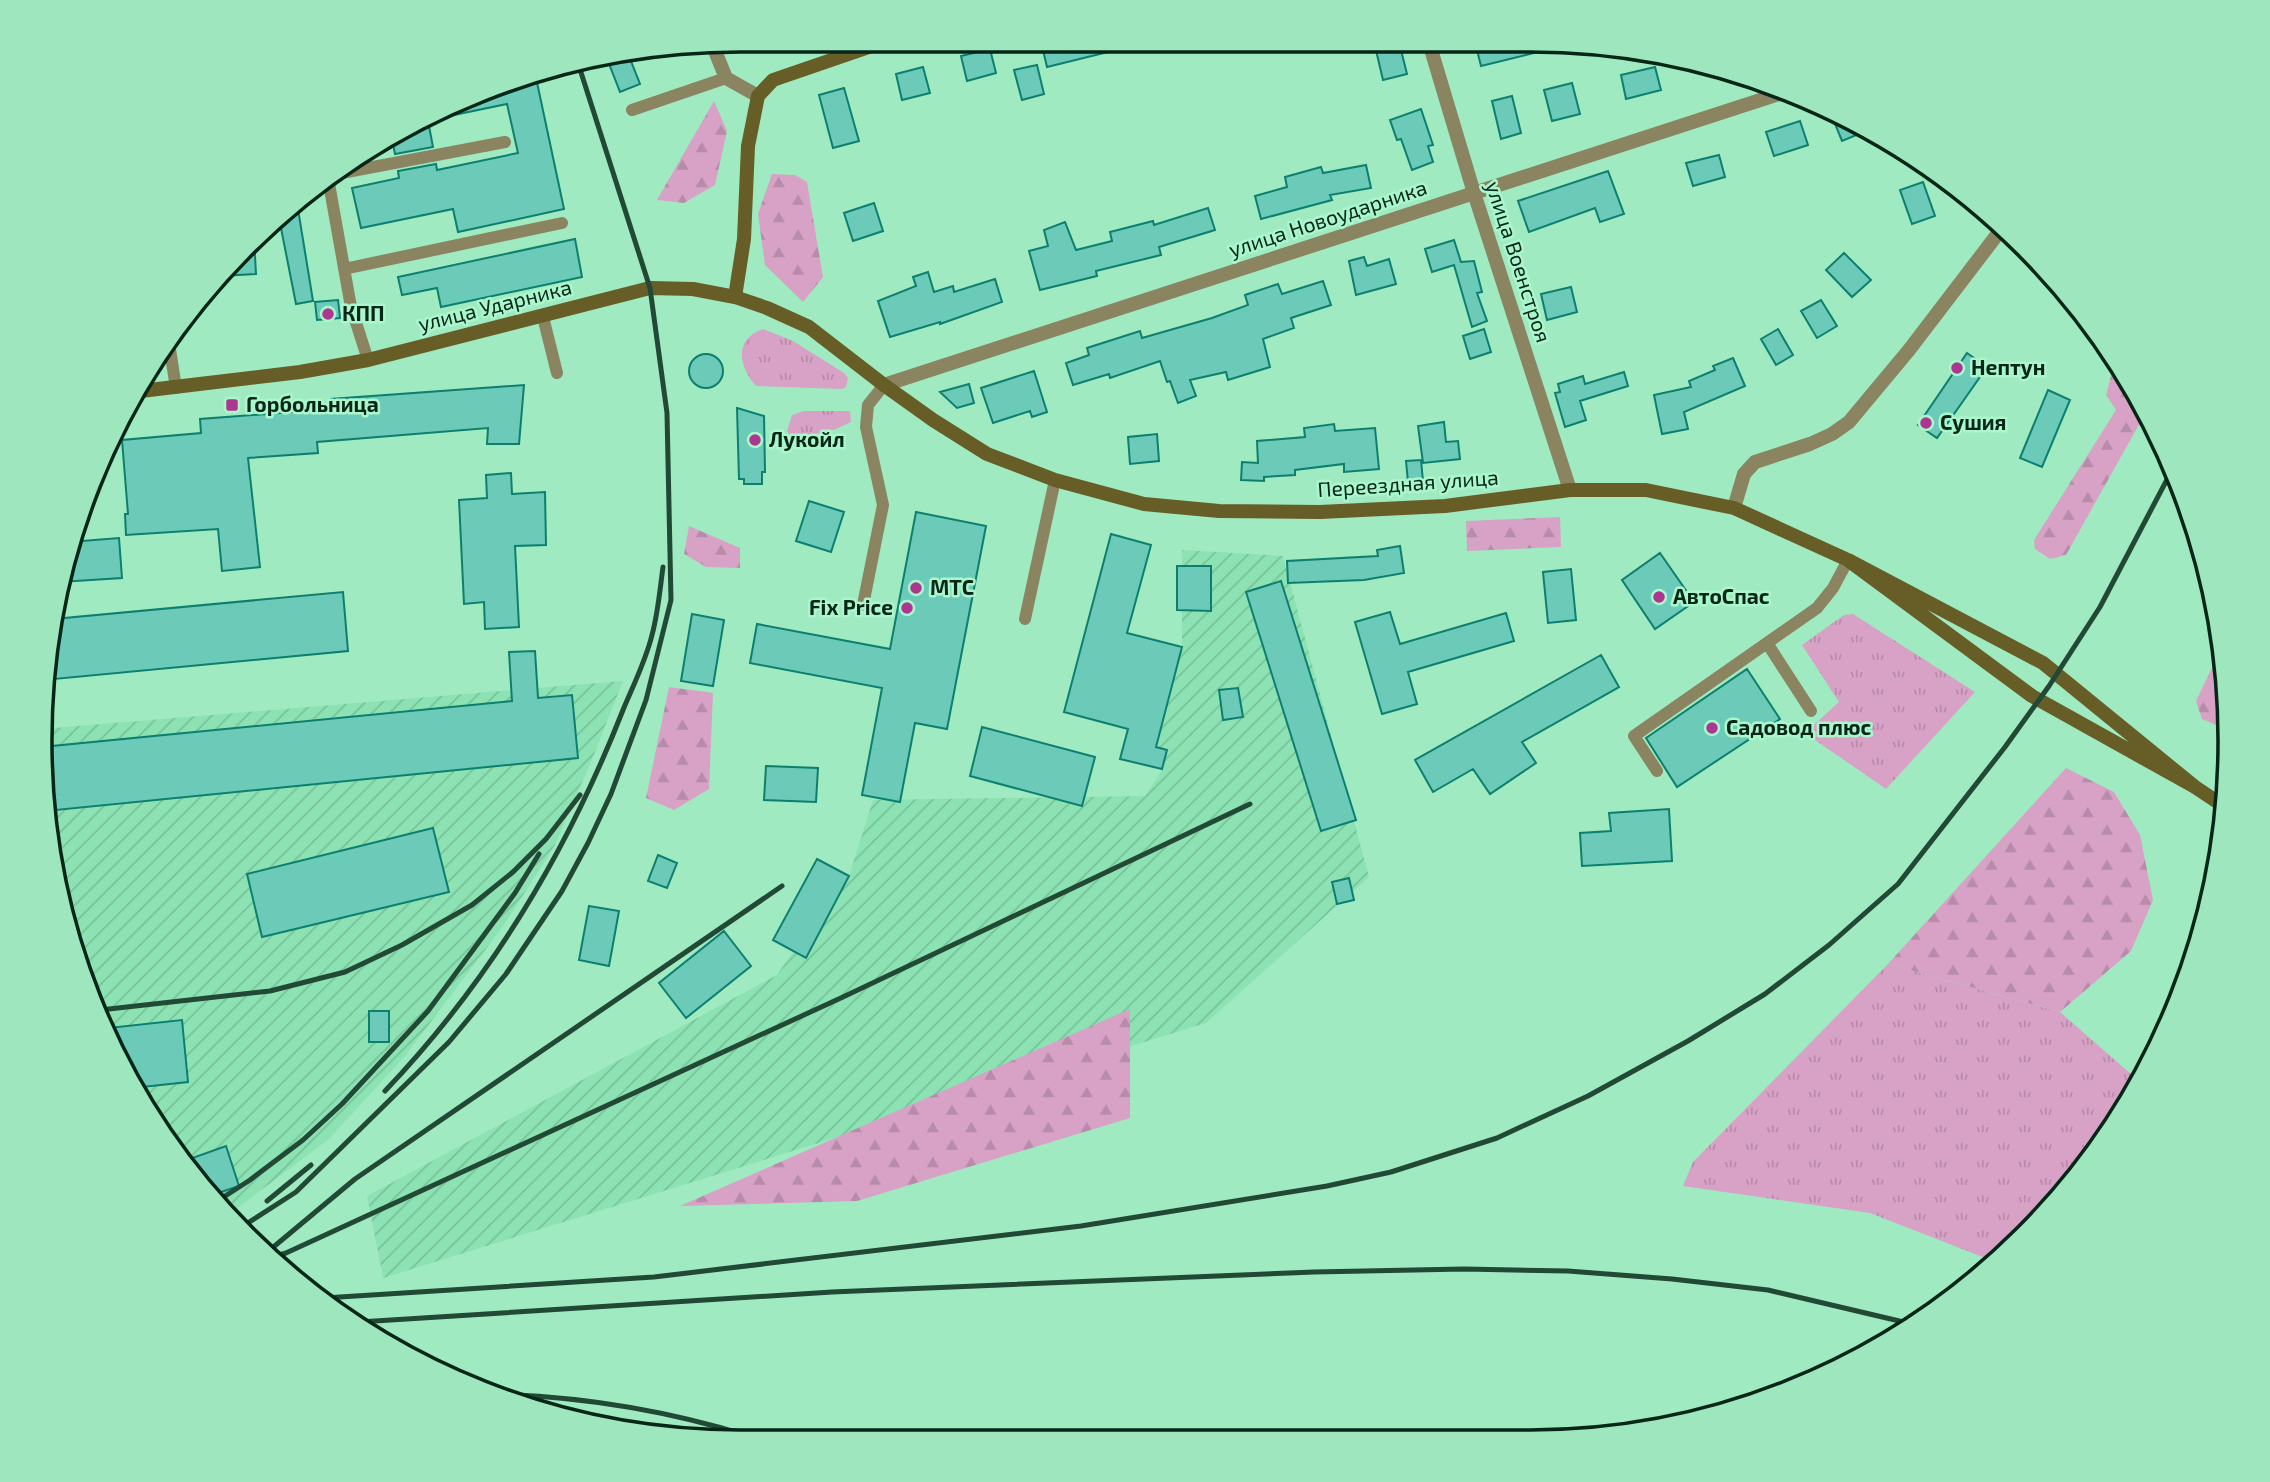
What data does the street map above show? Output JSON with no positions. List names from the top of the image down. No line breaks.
{"streets":{"street":["улица Новоударника","улица Военстроя","улица Ударника","Переездная улица"]},"crossings":[["улица Новоударника","улица Военстроя"],["улица Новоударника","Переездная улица"],["улица Военстроя","Переездная улица"],["улица Ударника","Переездная улица"]],"places":{"other":["КПП","Нептун","Сушия","Лукойл","МТС","АвтоСпас","Fix Price","Садовод плюс"],"transit":["Горбольница"]}}
